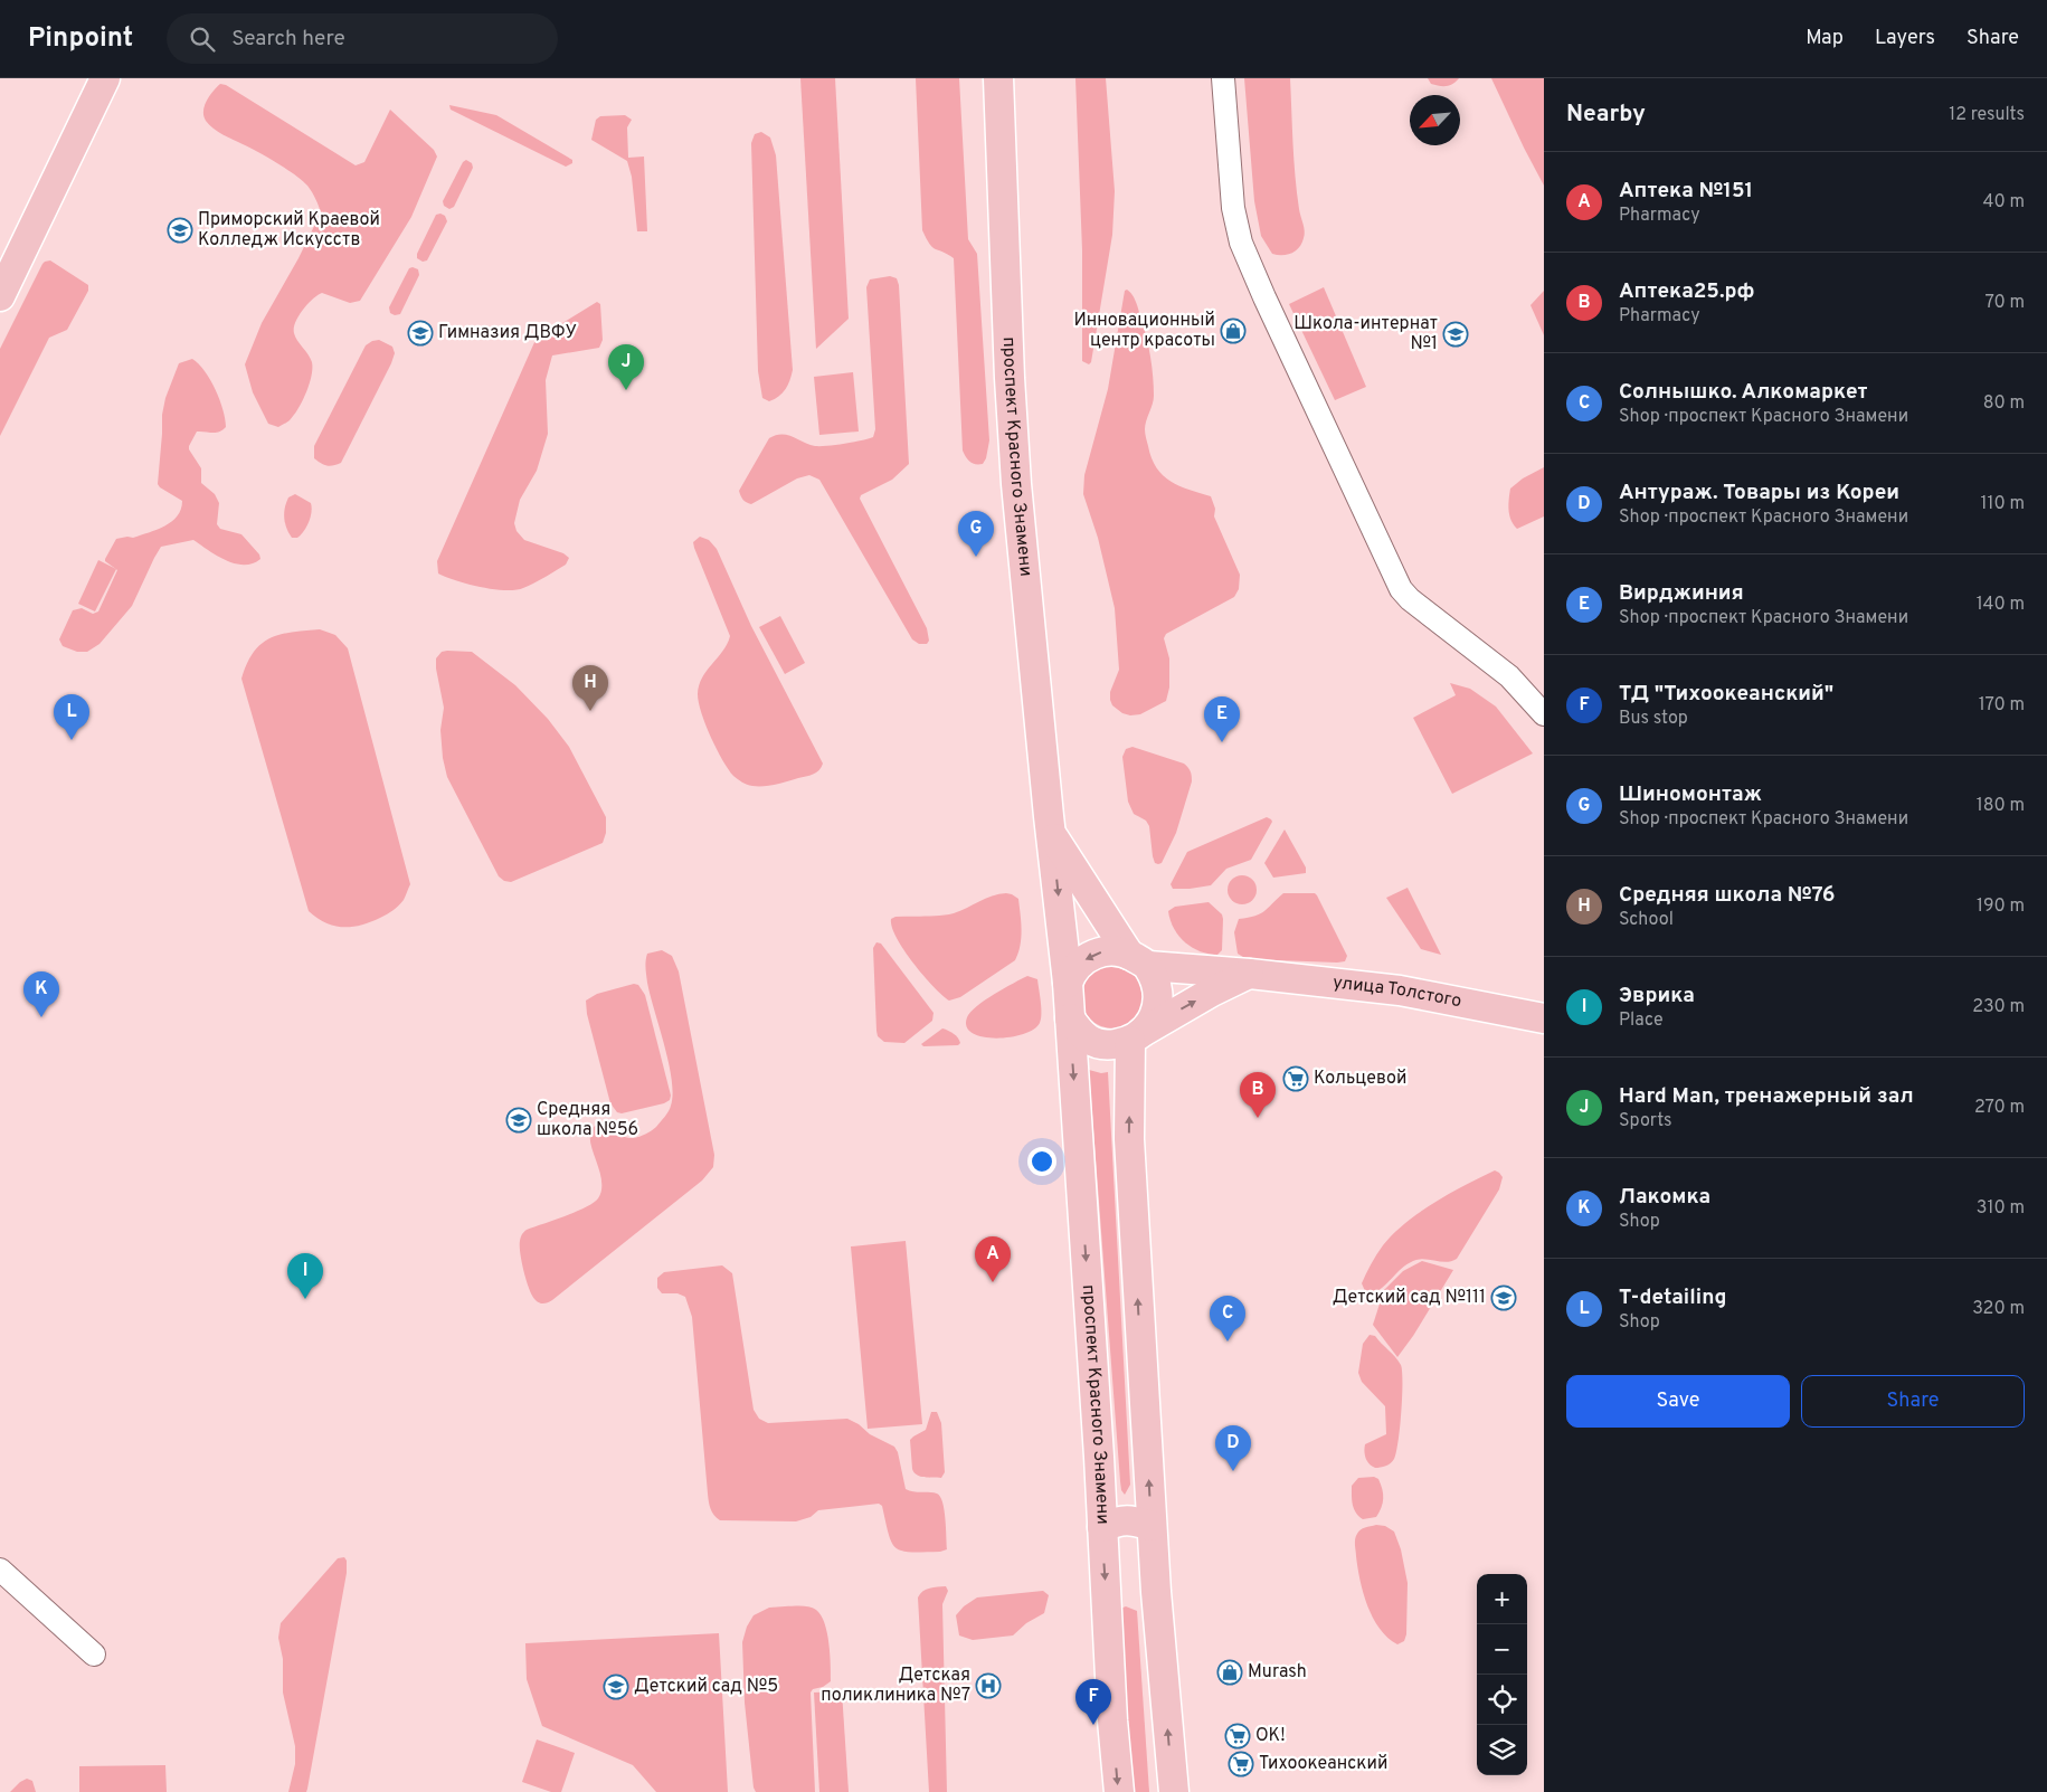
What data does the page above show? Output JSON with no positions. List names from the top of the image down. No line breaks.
{"streets":{"main road":["проспект Красного Знамени","улица Толстого"]},"crossings":[["проспект Красного Знамени","улица Толстого"]],"places":{"school or university":["Приморский Краевой Колледж Искусств","Гимназия ДВФУ","Школа-интернат №1","Средняя школа №56","Детский сад №111","Детский сад №5"],"shop":["Инновационный центр красоты","Murash"],"supermarket":["Кольцевой","ОК!","Тихоокеанский"],"hospital":["Детская поликлиника №7"]},"north":"bottom left","page":{"header":"Pinpoint","search":"Search here","nav":["Map","Layers","Share"],"heading":["Nearby","12 results"],"list":[{"mark":"A","name":"Аптека №151","note":"Pharmacy","value":"40 m"},{"mark":"B","name":"Аптека25.рф","note":"Pharmacy","value":"70 m"},{"mark":"C","name":"Солнышко. Алкомаркет","note":"Shop · проспект Красного Знамени","value":"80 m"},{"mark":"D","name":"Антураж. Товары из Кореи","note":"Shop · проспект Красного Знамени","value":"110 m"},{"mark":"E","name":"Вирджиния","note":"Shop · проспект Красного Знамени","value":"140 m"},{"mark":"F","name":"ТД \"Тихоокеанский\"","note":"Bus stop","value":"170 m"},{"mark":"G","name":"Шиномонтаж","note":"Shop · проспект Красного Знамени","value":"180 m"},{"mark":"H","name":"Средняя школа №76","note":"School","value":"190 m"},{"mark":"I","name":"Эврика","note":"Place","value":"230 m"},{"mark":"J","name":"Hard Man, тренажерный зал","note":"Sports","value":"270 m"},{"mark":"K","name":"Лакомка","note":"Shop","value":"310 m"},{"mark":"L","name":"T-detailing","note":"Shop","value":"320 m"}],"pins":["J","G","H","L","E","K","B","A","I","C","D","F"],"buttons":["Save","Share"],"map_buttons":["+","−"]}}
